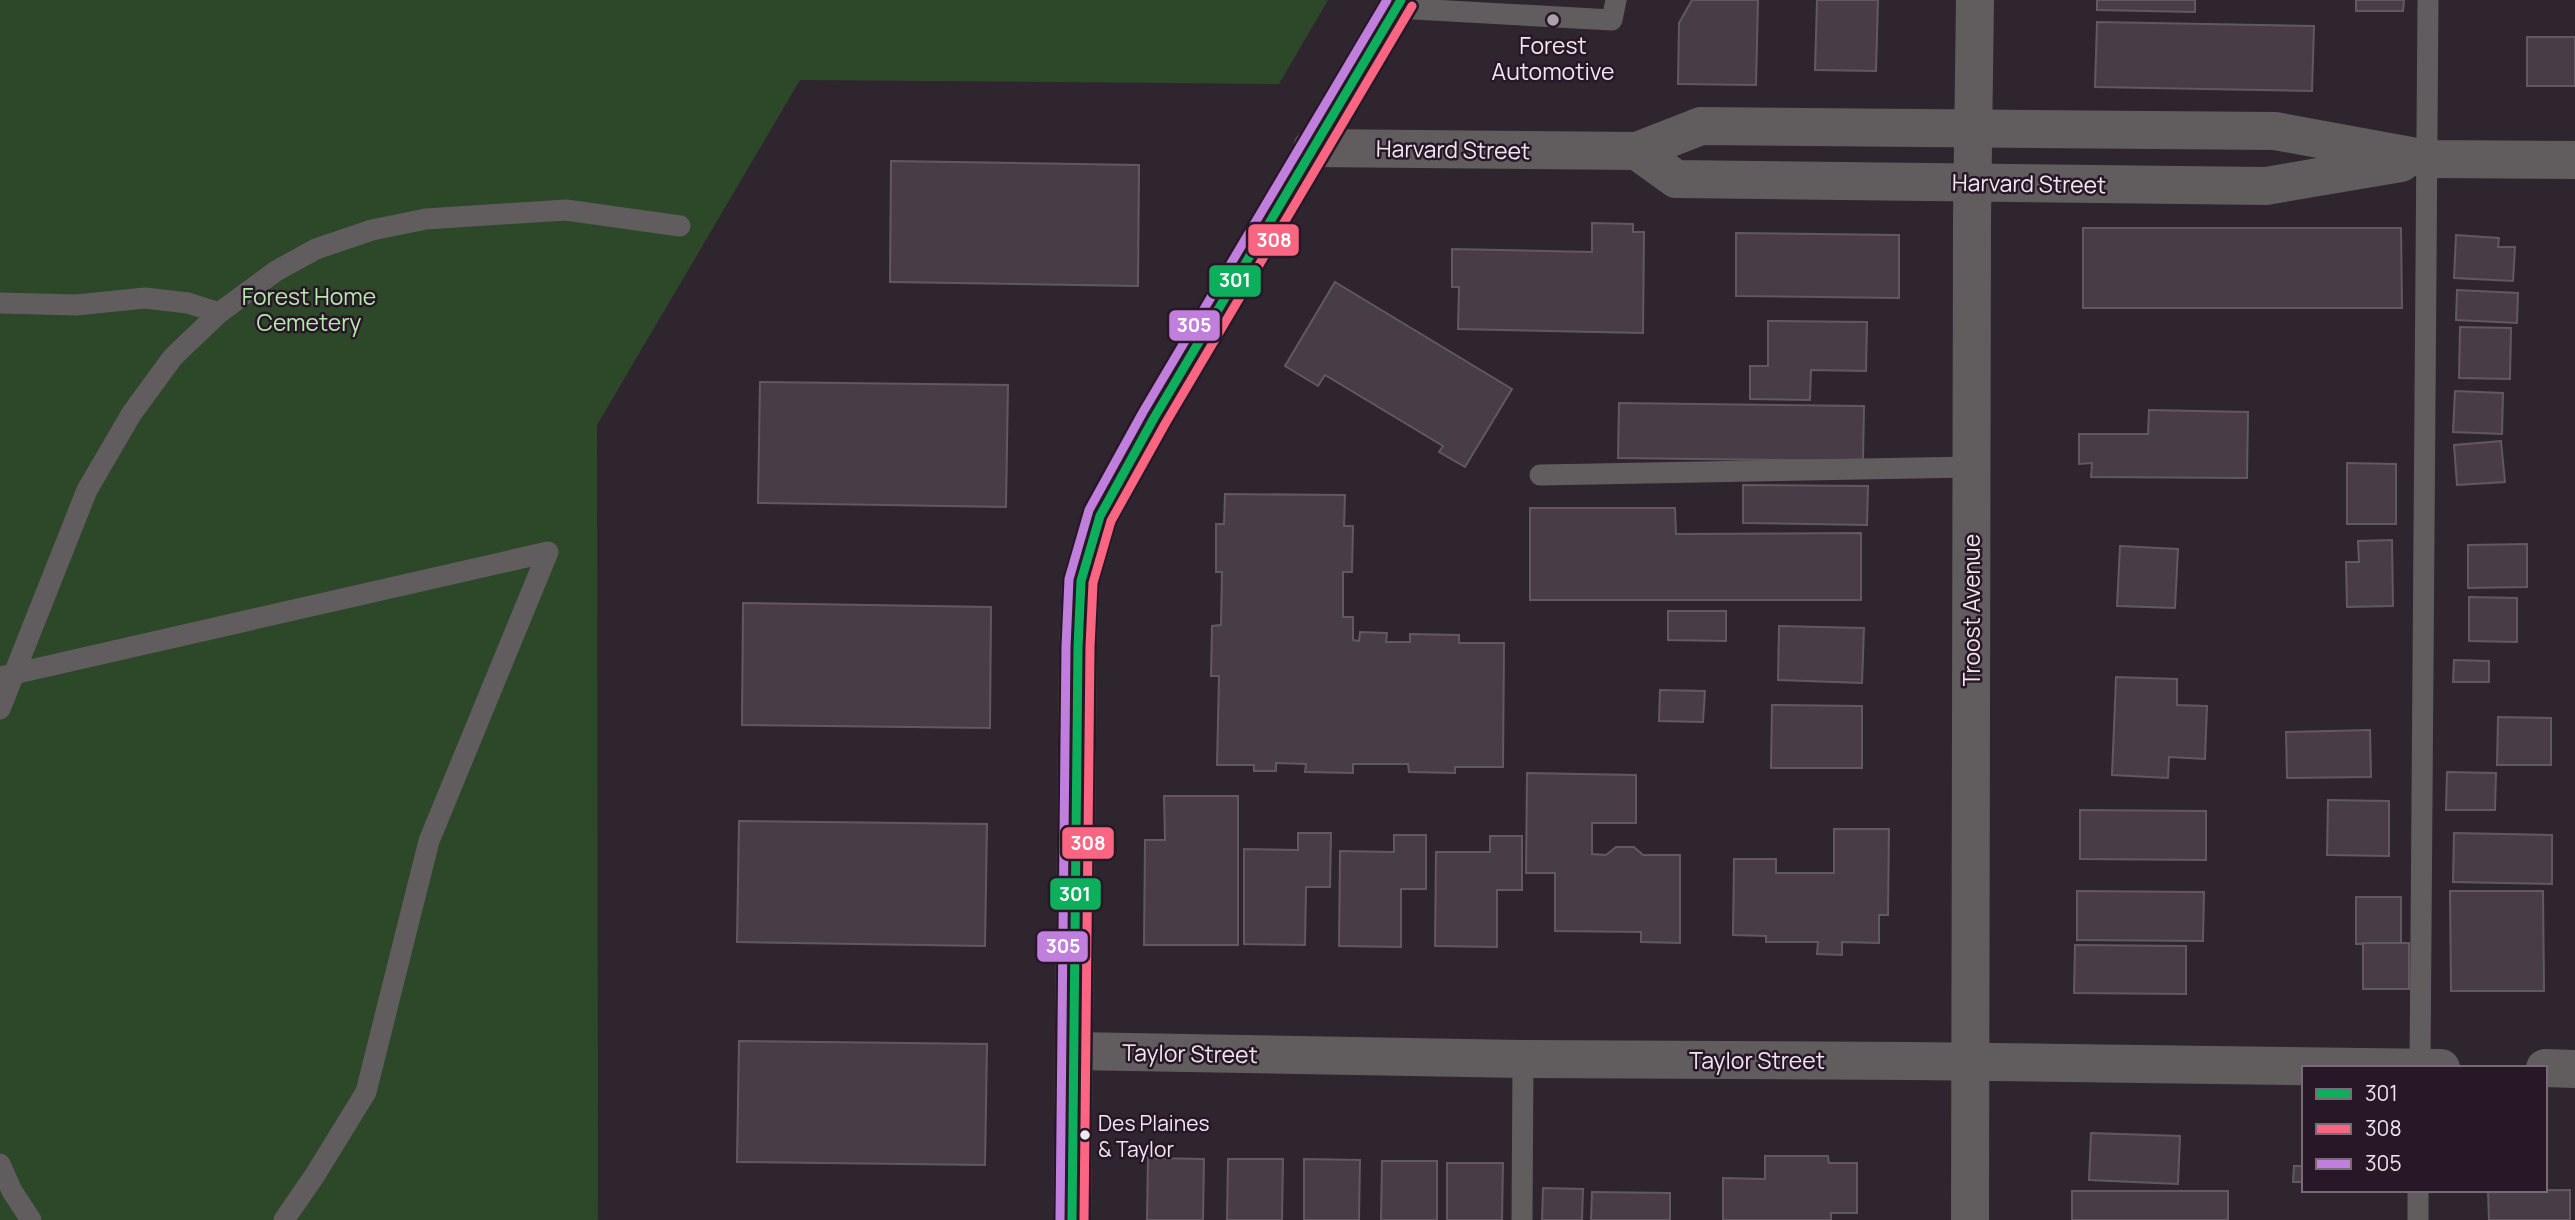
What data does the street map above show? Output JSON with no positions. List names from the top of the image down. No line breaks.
{"streets":{"street":["Harvard Street","Troost Avenue","Taylor Street"]},"crossings":[["Harvard Street","Troost Avenue"],["Troost Avenue","Taylor Street"]],"parks":["Forest Home Cemetery"],"places":["Forest Automotive","Des Plaines & Taylor"],"lines":["transit line 301","transit line 305","transit line 308"],"legend":["301","308","305"]}
